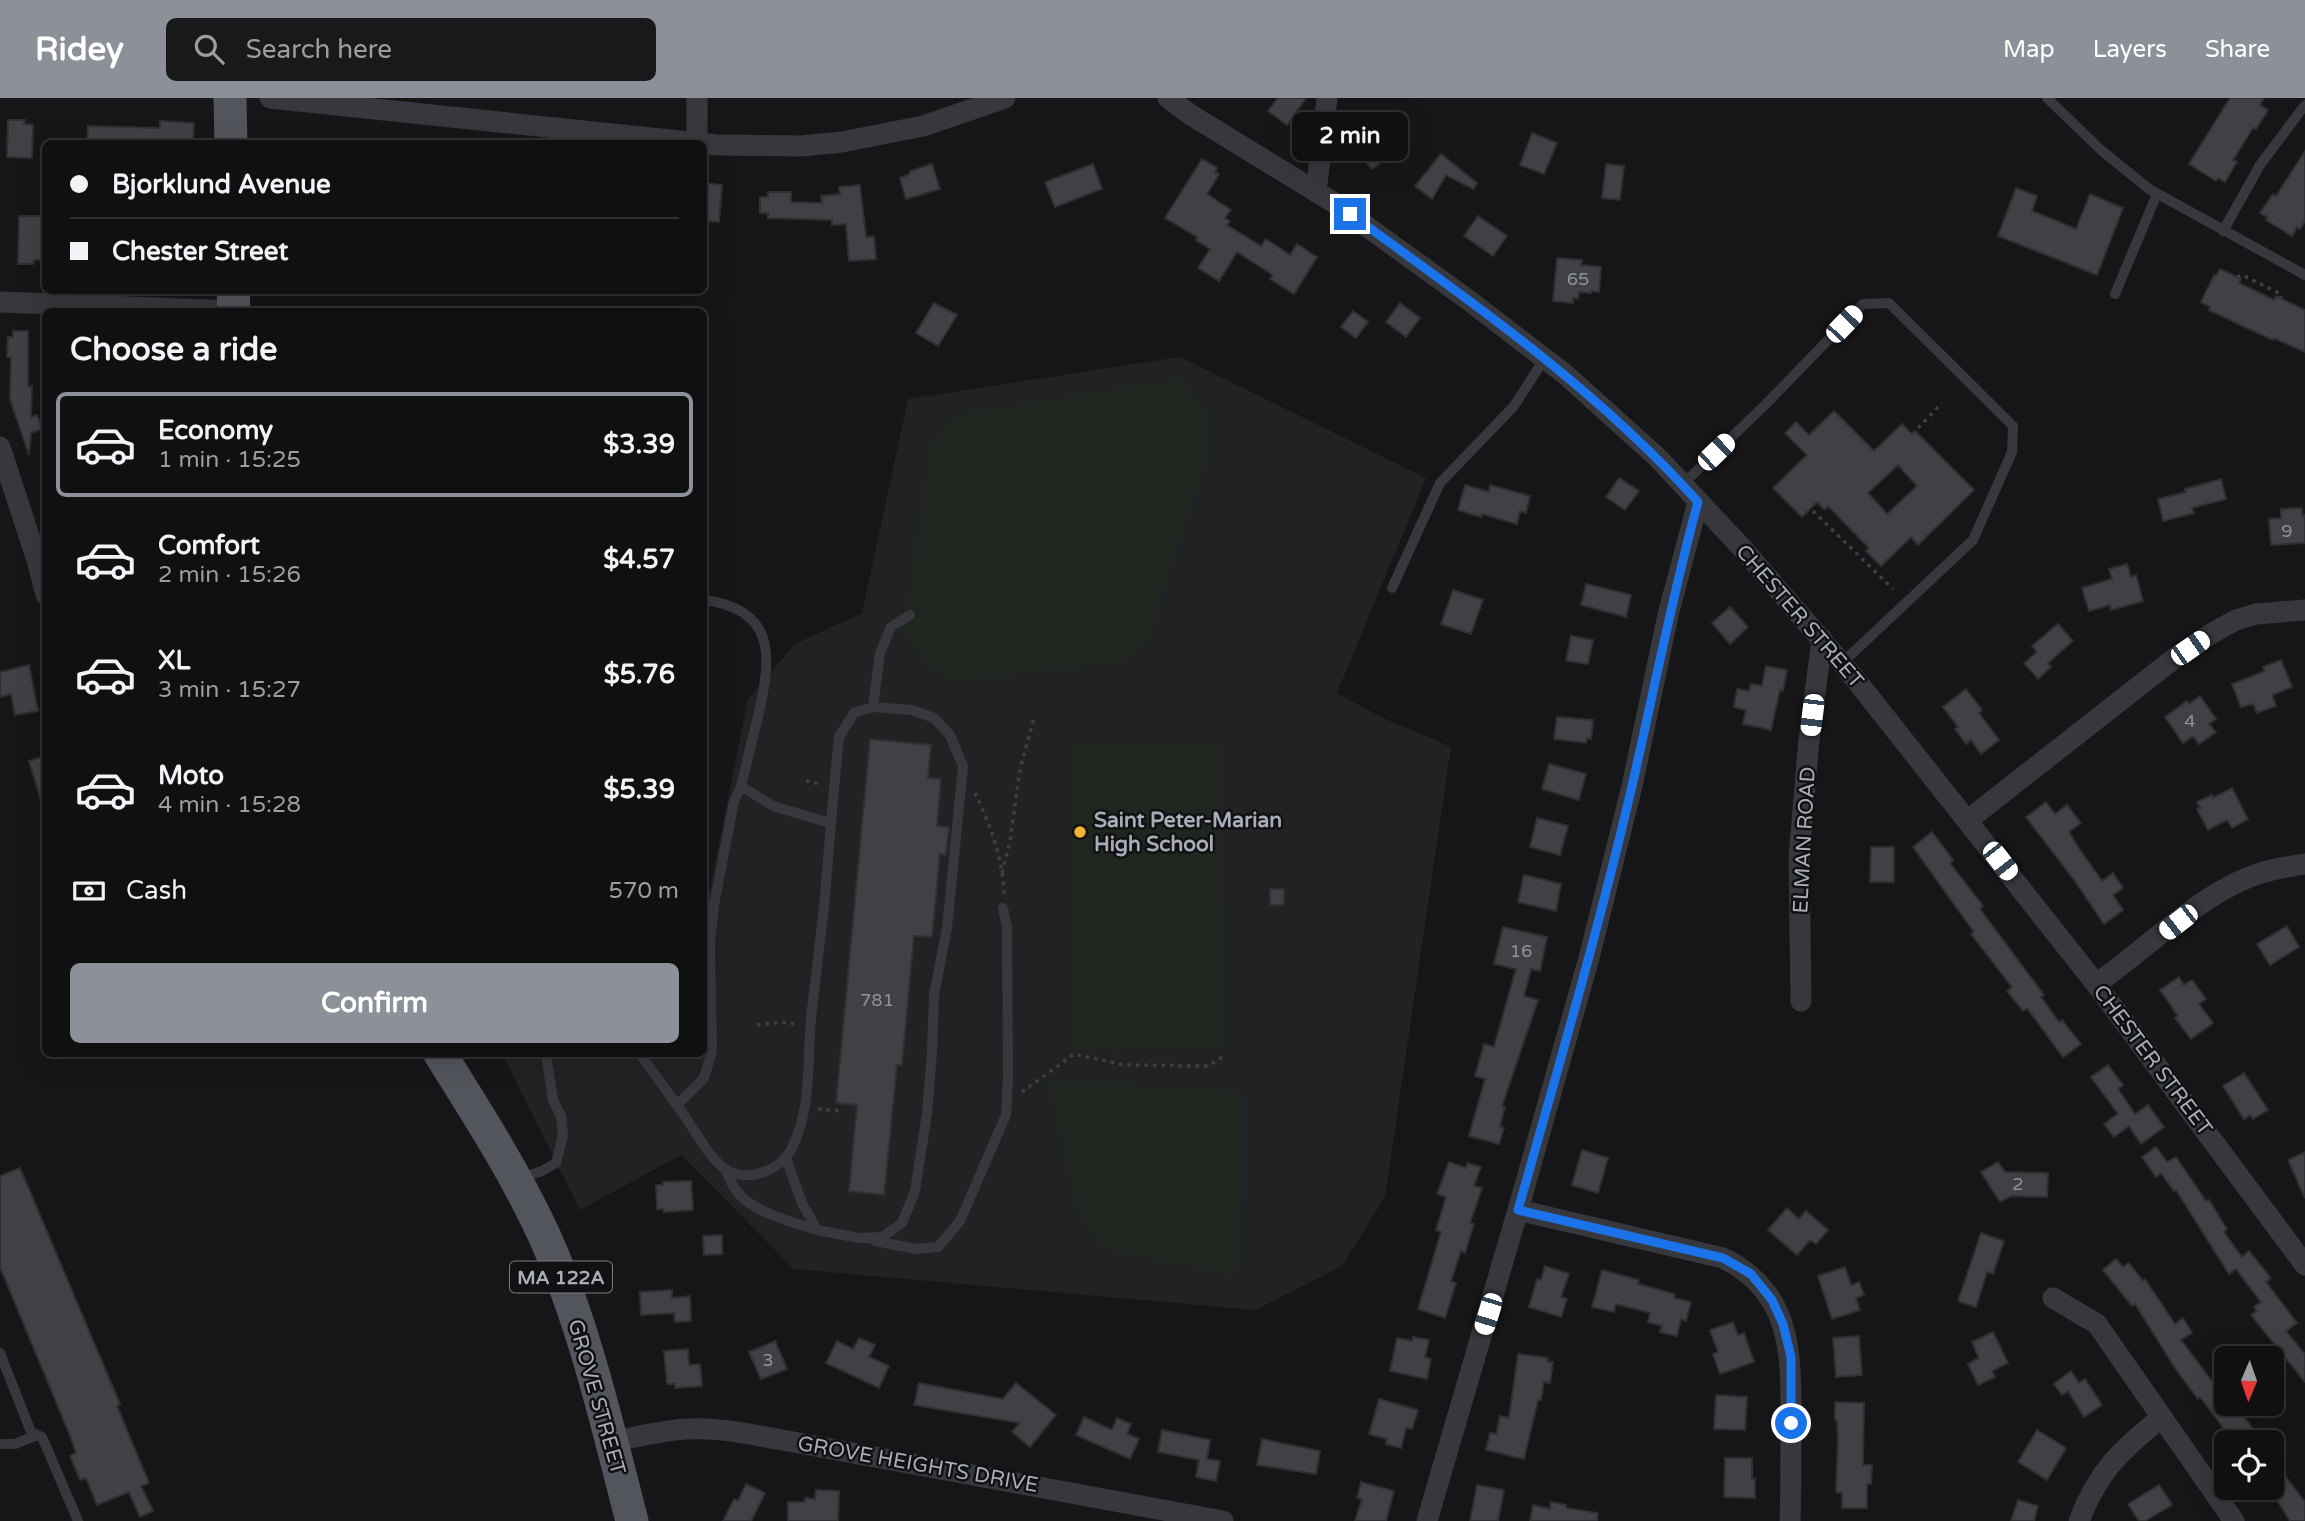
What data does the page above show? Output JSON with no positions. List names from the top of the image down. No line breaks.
{"streets":{"main road":["MA 122A","GROVE STREET"],"street":["CHESTER STREET","ELMAN ROAD","GROVE HEIGHTS DRIVE"]},"crossings":[["CHESTER STREET","ELMAN ROAD"],["GROVE STREET","GROVE HEIGHTS DRIVE"]],"places":["Saint Peter-Marian High School"],"house_numbers":["65","9","4","16","781","2","3"],"north":"bottom","page":{"header":"Ridey","search":"Search here","nav":["Map","Layers","Share"],"bubble":"2 min","banner":["Bjorklund Avenue","Chester Street"],"heading":"Choose a ride","list":[{"name":"Economy","note":"1 min · 15:25","value":"$3.39"},{"name":"Comfort","note":"2 min · 15:26","value":"$4.57"},{"name":"XL","note":"3 min · 15:27","value":"$5.76"},{"name":"Moto","note":"4 min · 15:28","value":"$5.39"}],"pay":["Cash","570 m"],"buttons":"Confirm"}}
